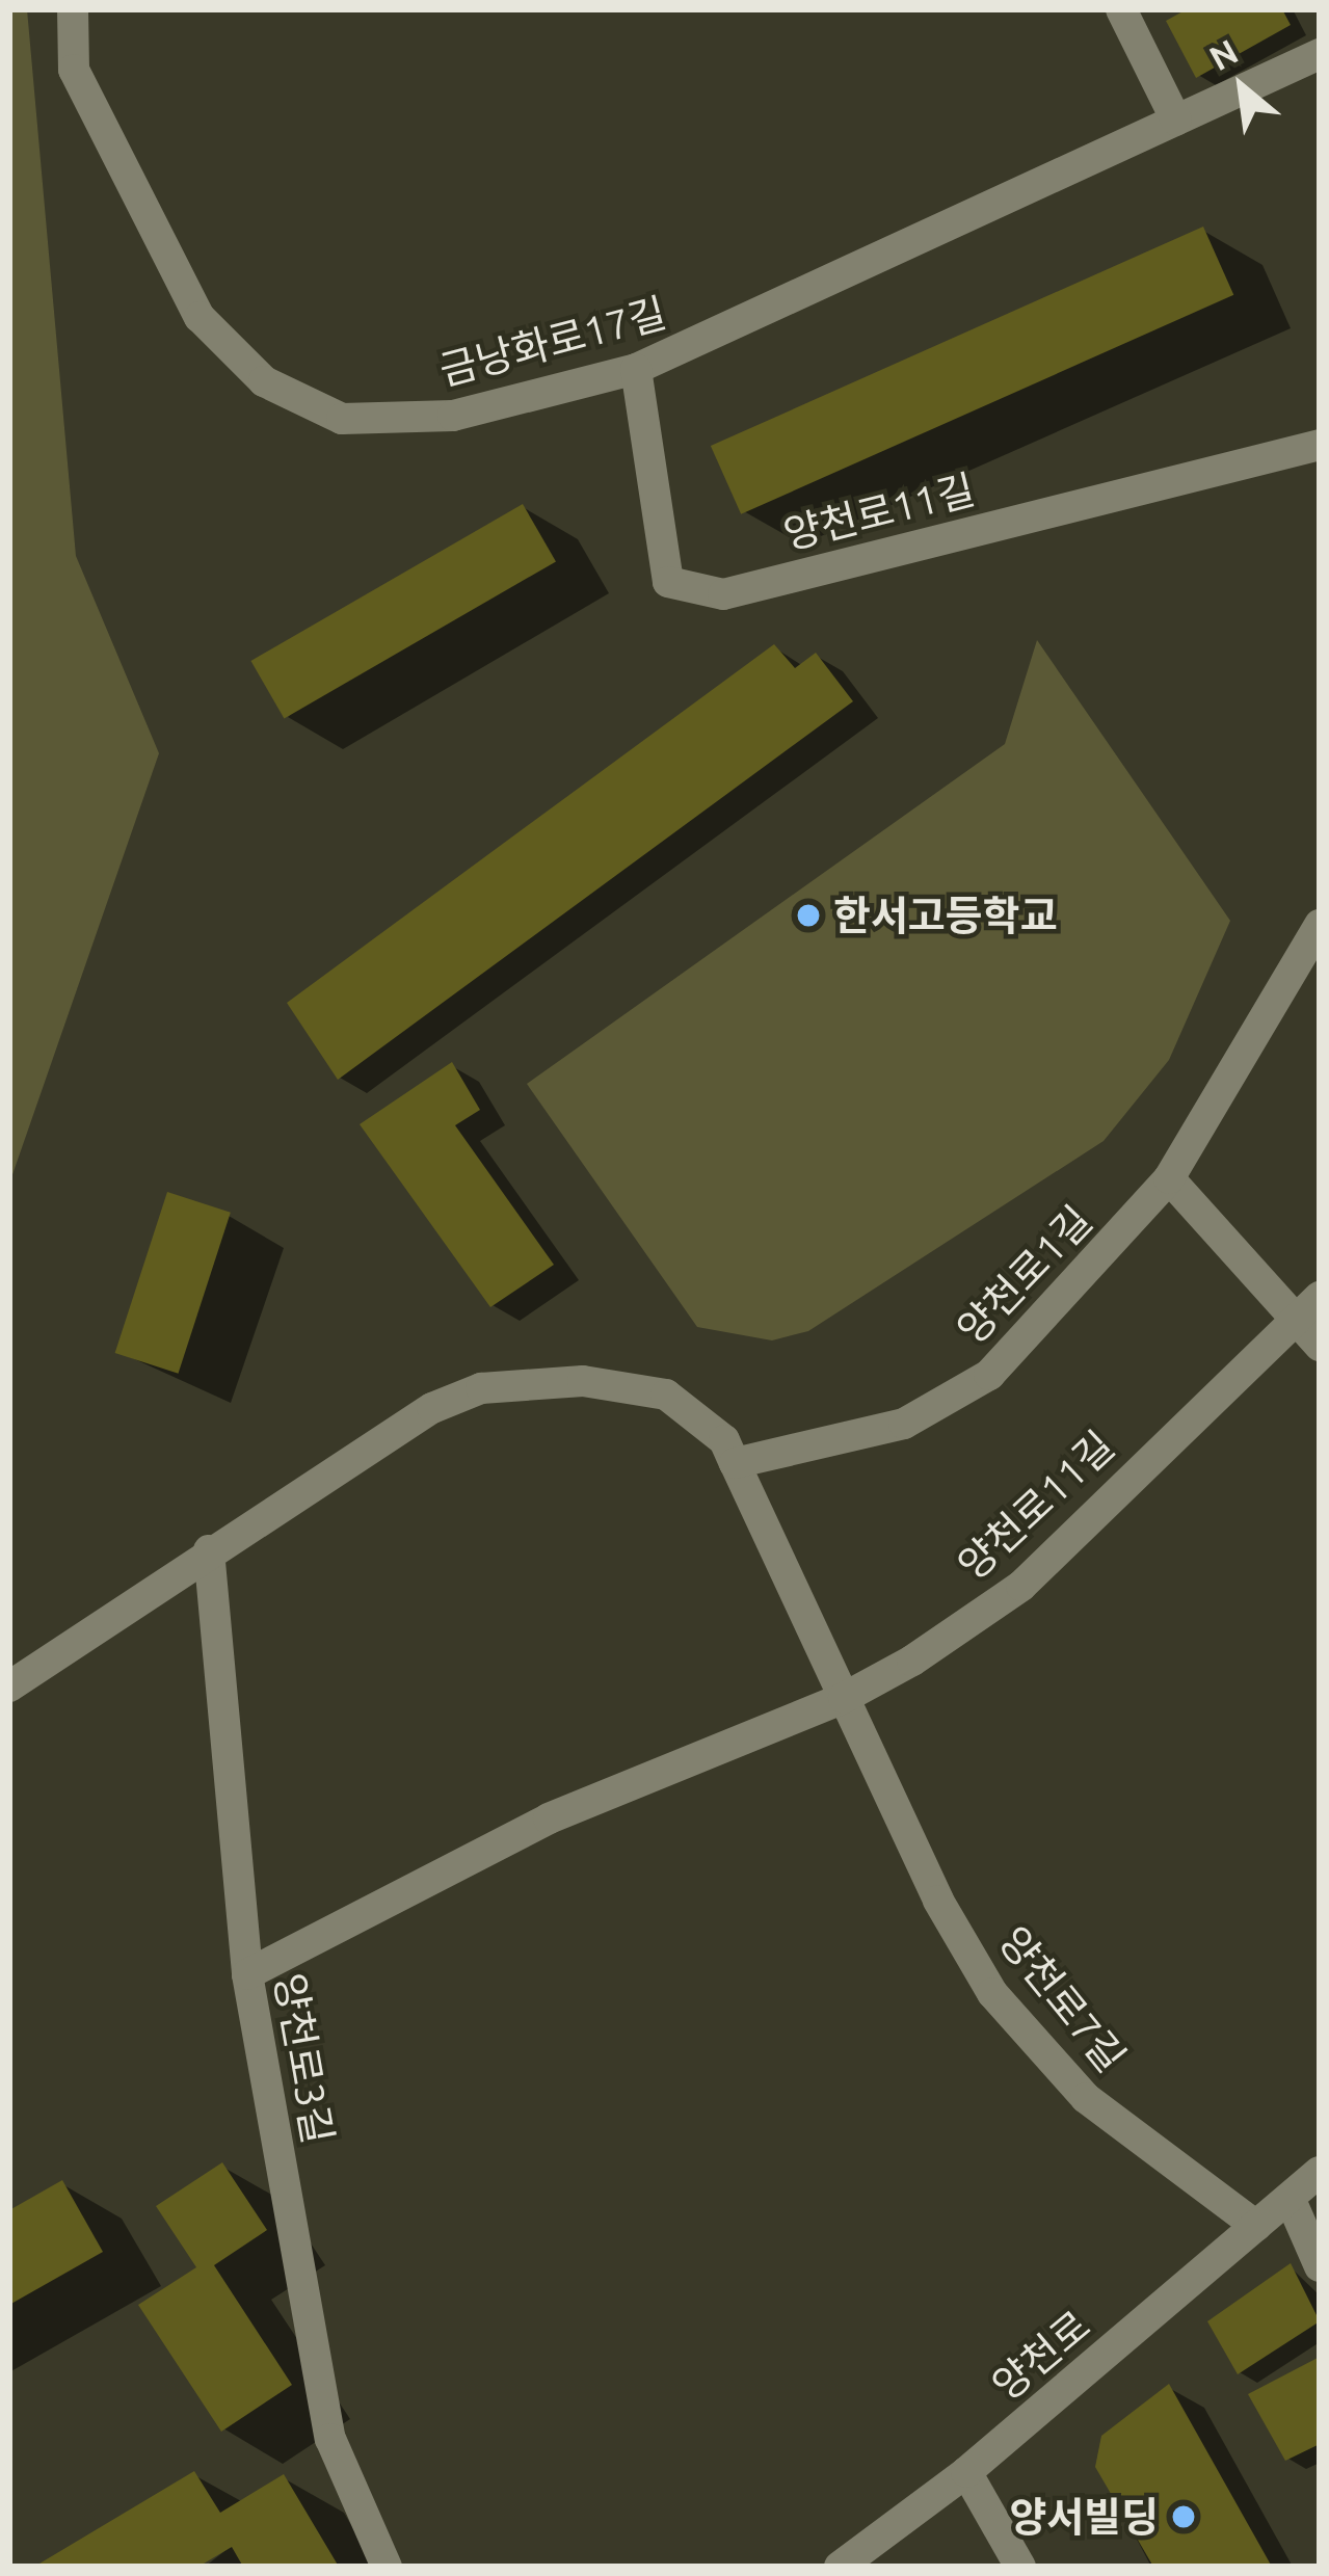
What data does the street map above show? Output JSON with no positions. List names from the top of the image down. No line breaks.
{"streets":{"street":["금낭화로17길","양천로11길","양천로1길","양천로7길","양천로3길","양천로"]},"crossings":[["금낭화로17길","양천로11길"],["양천로11길","양천로7길"],["양천로1길","양천로7길"],["양천로7길","양천로"]],"places":["한서고등학교","양서빌딩"],"north":"top left"}
